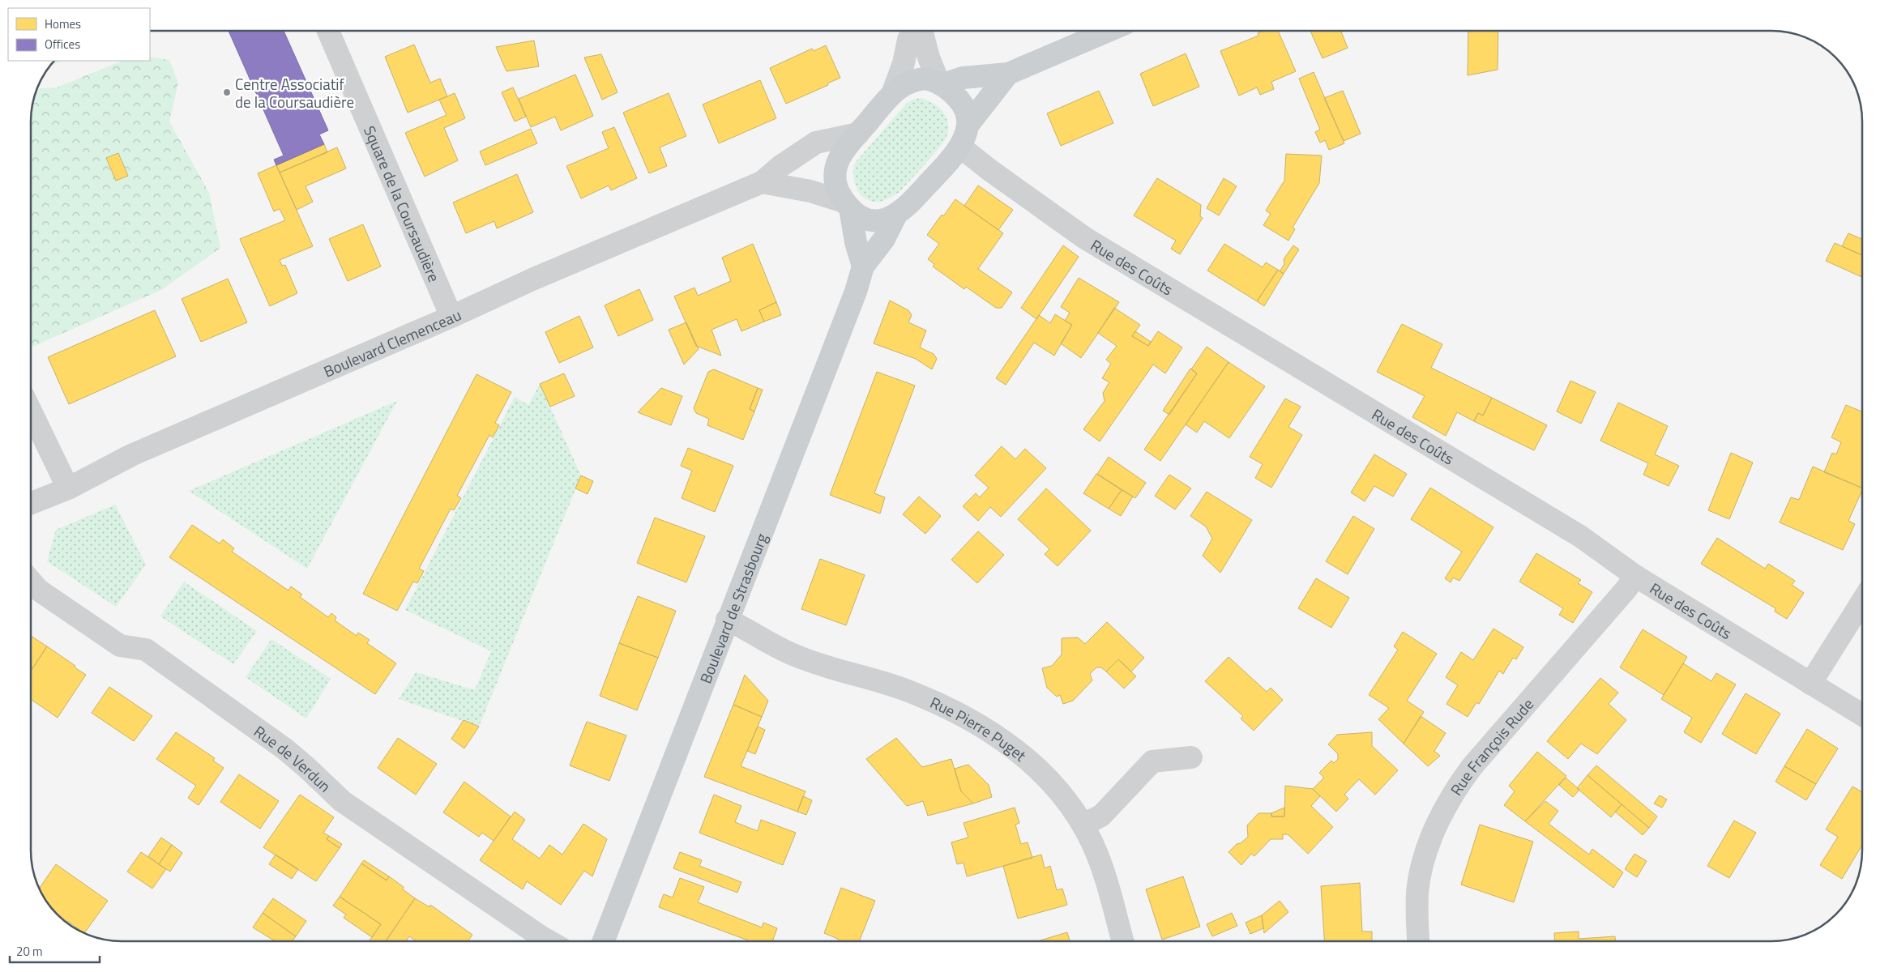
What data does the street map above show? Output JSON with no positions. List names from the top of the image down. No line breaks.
{"streets":{"main road":["Boulevard de Strasbourg"],"street":["Square de la Coursaudière","Rue des Coûts","Boulevard Clemenceau","Rue Pierre Puget","Rue François Rude","Rue de Verdun"]},"crossings":[["Square de la Coursaudière","Boulevard Clemenceau"],["Rue des Coûts","Boulevard Clemenceau"],["Rue des Coûts","Boulevard de Strasbourg"],["Rue des Coûts","Rue François Rude"],["Boulevard Clemenceau","Boulevard de Strasbourg"],["Boulevard de Strasbourg","Rue Pierre Puget"]],"places":["Centre Associatif de la Coursaudière"],"legend":["Homes","Offices"],"scale_bar":"20 m"}
